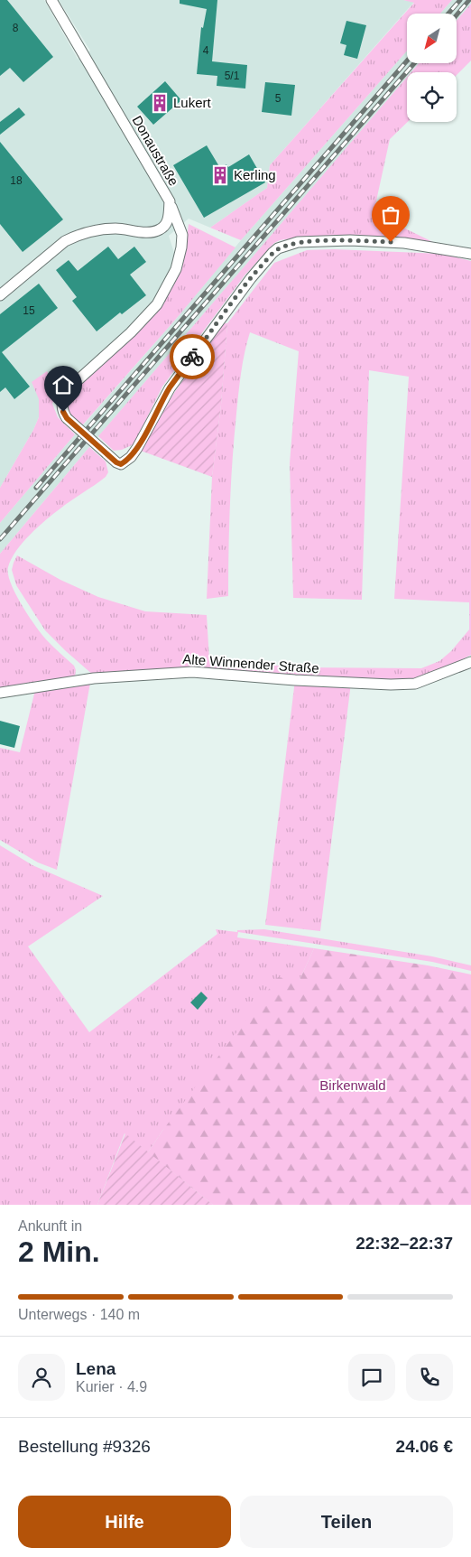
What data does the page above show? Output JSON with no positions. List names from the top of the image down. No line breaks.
{"streets":{"street":["Donaustraße","Alte Winnender Straße"]},"parks":["Birkenwald"],"places":{"building":["Lukert","Kerling"]},"house_numbers":["8","4","5/1","5","18","15"],"north":"bottom left","page":{"heading":["2 Min.","Ankunft in","22:32–22:37"],"panel":["Lena","Kurier · 4.9","Bestellung #9326","24.06 €"],"bar":"Unterwegs · 140 m","buttons":["Hilfe","Teilen"]}}
